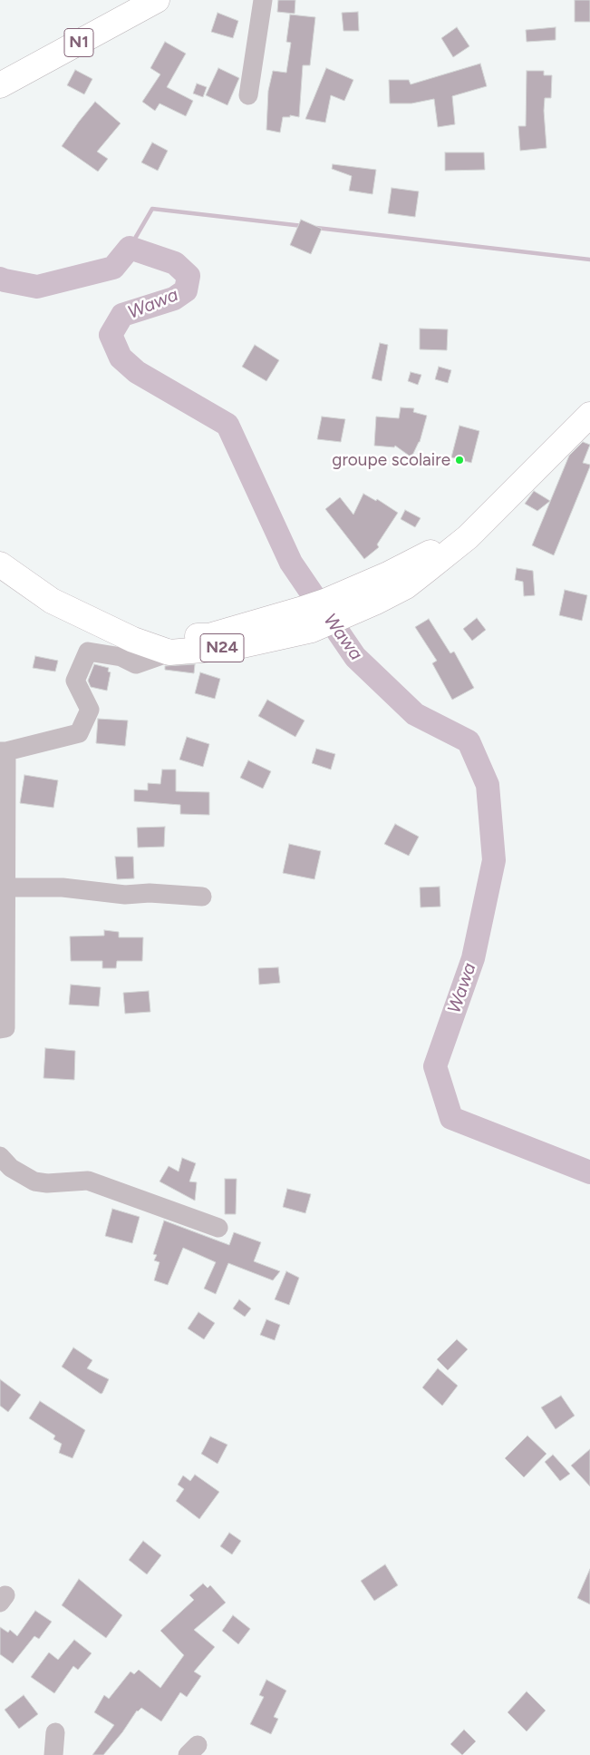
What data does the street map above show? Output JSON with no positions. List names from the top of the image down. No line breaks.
{"streets":{"main road":["N1","N24"]},"water":["Wawa"],"places":["groupe scolaire"]}
